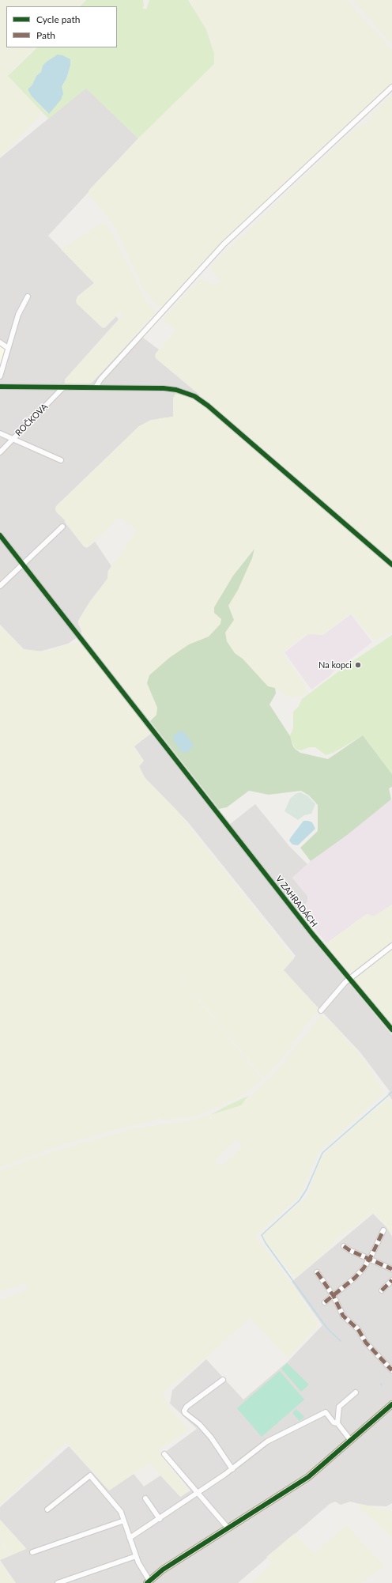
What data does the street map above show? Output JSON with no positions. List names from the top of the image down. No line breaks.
{"streets":{"street":["ROČKOVA","V ZAHRADÁCH"]},"places":["Na kopci"],"legend":["Cycle path","Path"]}
